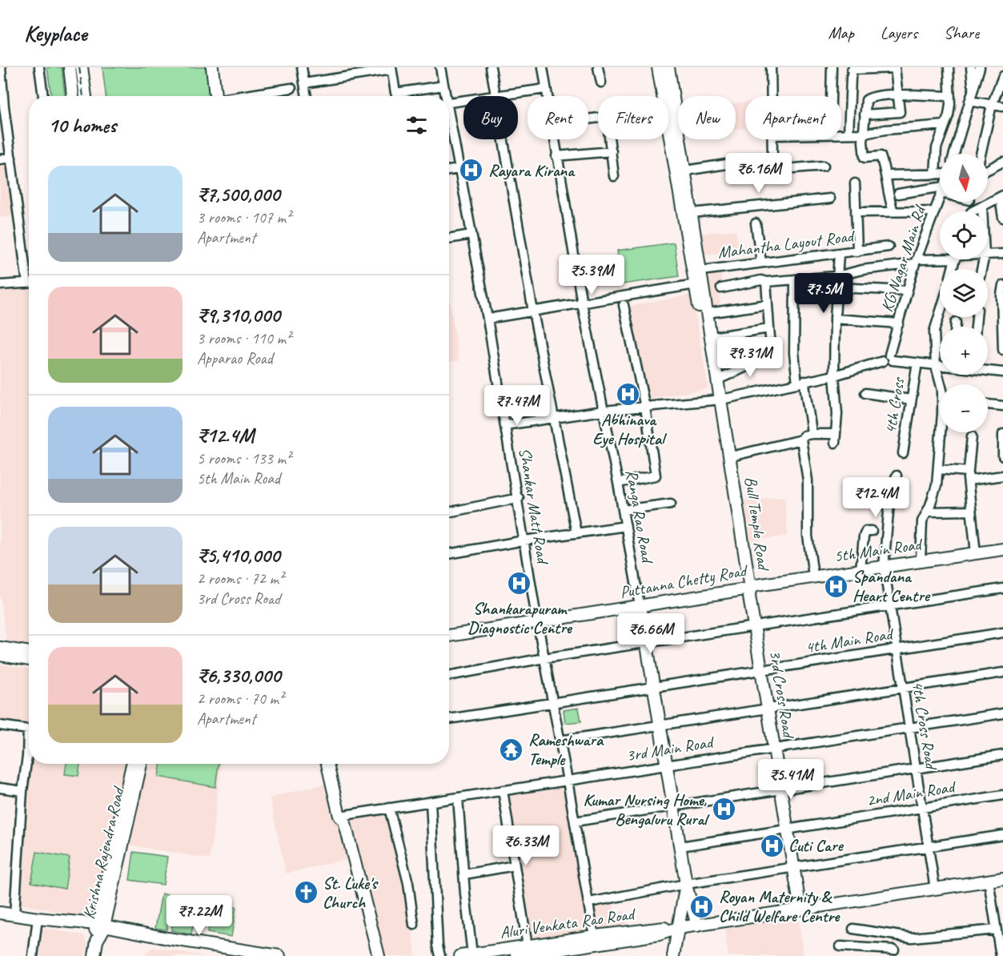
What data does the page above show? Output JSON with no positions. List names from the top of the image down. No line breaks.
{"streets":{"main road":["Bull Temple Road","5th Main Road","Puttanna Chetty Road","3rd Cross Road","Krishna Rajendra Road","Aluri Venkata Rao Road"],"street":["Mahantha Layout Road","KG Nagar Main Rd","4th Cross","Shankar Matt Road","Ranga Rao Road","4th Main Road","4th Cross Road","3rd Main Road","2nd Main Road"]},"crossings":[["Mahantha Layout Road","Bull Temple Road"],["Shankar Matt Road","Puttanna Chetty Road"],["Shankar Matt Road","4th Main Road"],["Shankar Matt Road","3rd Main Road"],["Shankar Matt Road","Aluri Venkata Rao Road"],["Ranga Rao Road","Puttanna Chetty Road"],["Bull Temple Road","5th Main Road"],["Bull Temple Road","Puttanna Chetty Road"],["Bull Temple Road","3rd Cross Road"],["5th Main Road","Puttanna Chetty Road"],["5th Main Road","3rd Cross Road"],["5th Main Road","4th Cross Road"],["Puttanna Chetty Road","3rd Cross Road"],["4th Main Road","3rd Cross Road"],["4th Main Road","4th Cross Road"],["3rd Cross Road","3rd Main Road"],["3rd Cross Road","2nd Main Road"],["3rd Cross Road","Aluri Venkata Rao Road"],["4th Cross Road","3rd Main Road"],["4th Cross Road","2nd Main Road"],["4th Cross Road","Aluri Venkata Rao Road"]],"places":{"hospital":["Rayara Kirana","Abhinava Eye Hospital","Shankarapuram Diagnostic Centre","Spandana Heart Centre","Kumar Nursing Home, Bengaluru Rural","Cuti Care","Royan Maternity & Child Welfare Centre"],"temple":["Rameshwara Temple"],"church":["St. Luke's Church"]},"north":"bottom","page":{"header":"Keyplace","nav":["Map","Layers","Share"],"chip":["Buy","Rent","Filters","New","Apartment"],"heading":"10 homes","price":["₹6.16M","₹5.39M","₹7.5M","₹9.31M","₹7.47M","₹12.4M","₹6.66M","₹5.41M","₹6.33M","₹7.22M"],"map_buttons":["+","−"],"list":[{"name":"₹7,500,000","note":"3 rooms · 107 m² · Apartment"},{"name":"₹9,310,000","note":"3 rooms · 110 m² · Apparao Road"},{"name":"₹12.4M","note":"5 rooms · 133 m² · 5th Main Road"},{"name":"₹5,410,000","note":"2 rooms · 72 m² · 3rd Cross Road"},{"name":"₹6,330,000","note":"2 rooms · 70 m² · Apartment"}]}}
